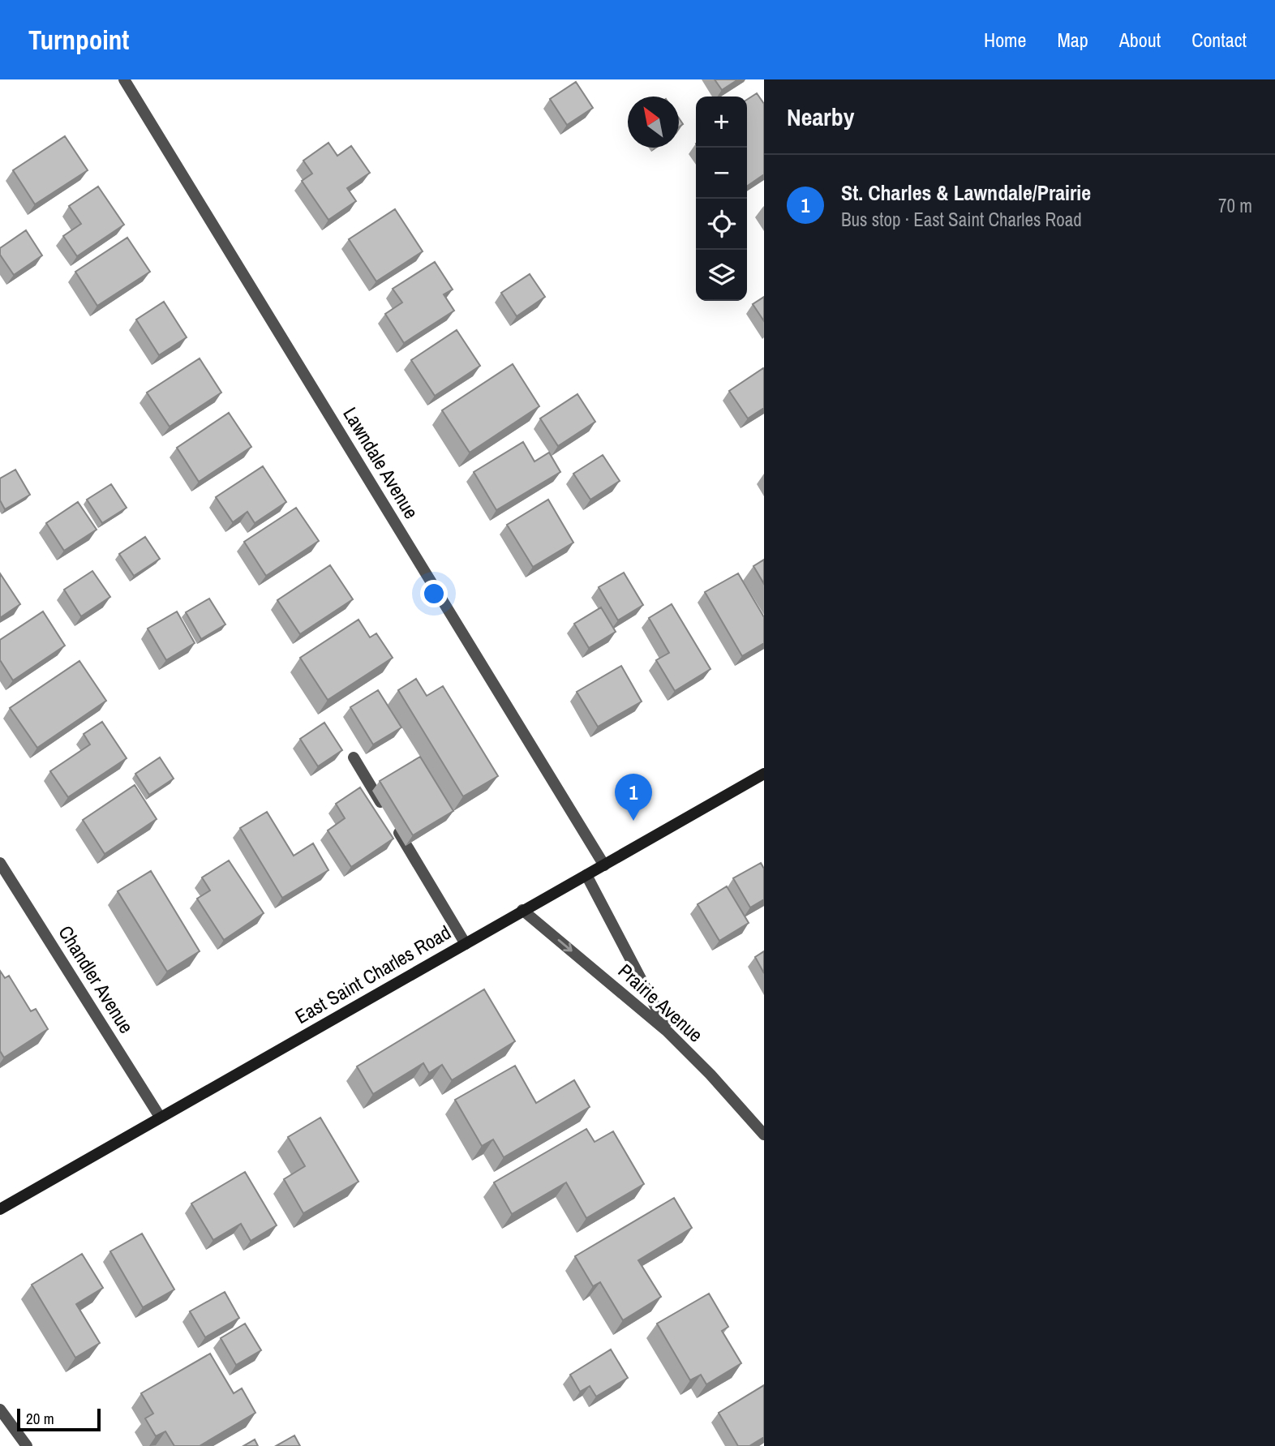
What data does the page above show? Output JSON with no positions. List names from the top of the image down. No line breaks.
{"streets":{"main road":["East Saint Charles Road"],"street":["Lawndale Avenue","Chandler Avenue","Prairie Avenue"]},"crossings":[["Lawndale Avenue","East Saint Charles Road"],["East Saint Charles Road","Chandler Avenue"],["East Saint Charles Road","Prairie Avenue"]],"scale_bar":"20 m","north":"top left","page":{"header":"Turnpoint","nav":["Home","Map","About","Contact"],"heading":"Nearby","map_buttons":["+","−"],"list":[{"mark":"1","name":"St. Charles & Lawndale/Prairie","note":"Bus stop · East Saint Charles Road","value":"70 m"}],"pins":"1","scale":"20 m"}}
